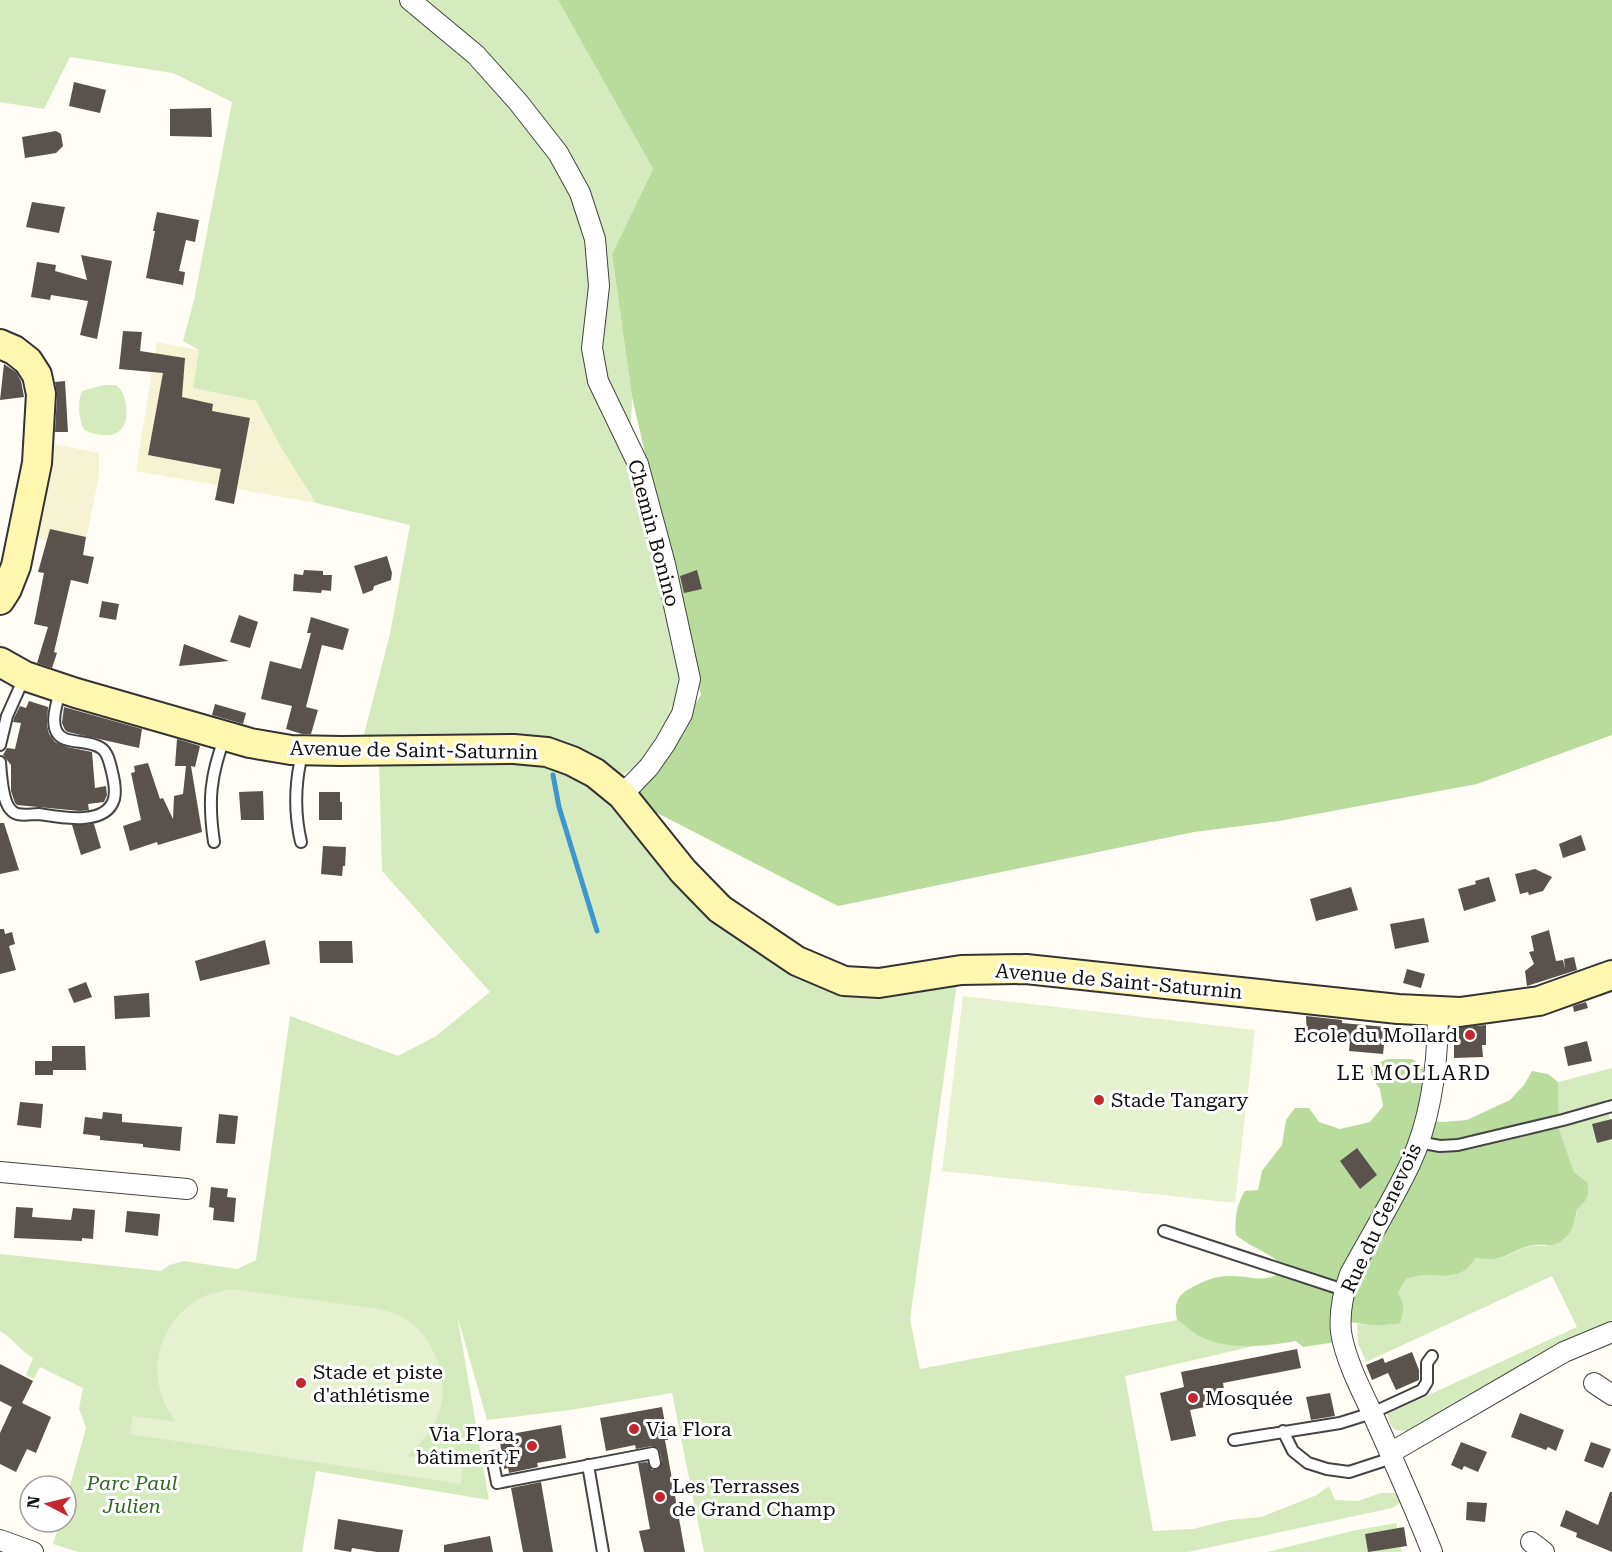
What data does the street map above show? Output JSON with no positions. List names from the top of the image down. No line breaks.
{"streets":{"main road":["Avenue de Saint-Saturnin"],"street":["Chemin Bonino","Rue du Genevois"]},"crossings":[["Chemin Bonino","Avenue de Saint-Saturnin"],["Avenue de Saint-Saturnin","Rue du Genevois"]],"districts":["LE MOLLARD"],"parks":["Parc Paul Julien"],"places":["Ecole du Mollard","Stade Tangary","Stade et piste d'athlétisme","Mosquée","Via Flora","Via Flora, bâtiment F","Les Terrasses de Grand Champ"],"north":"left"}
